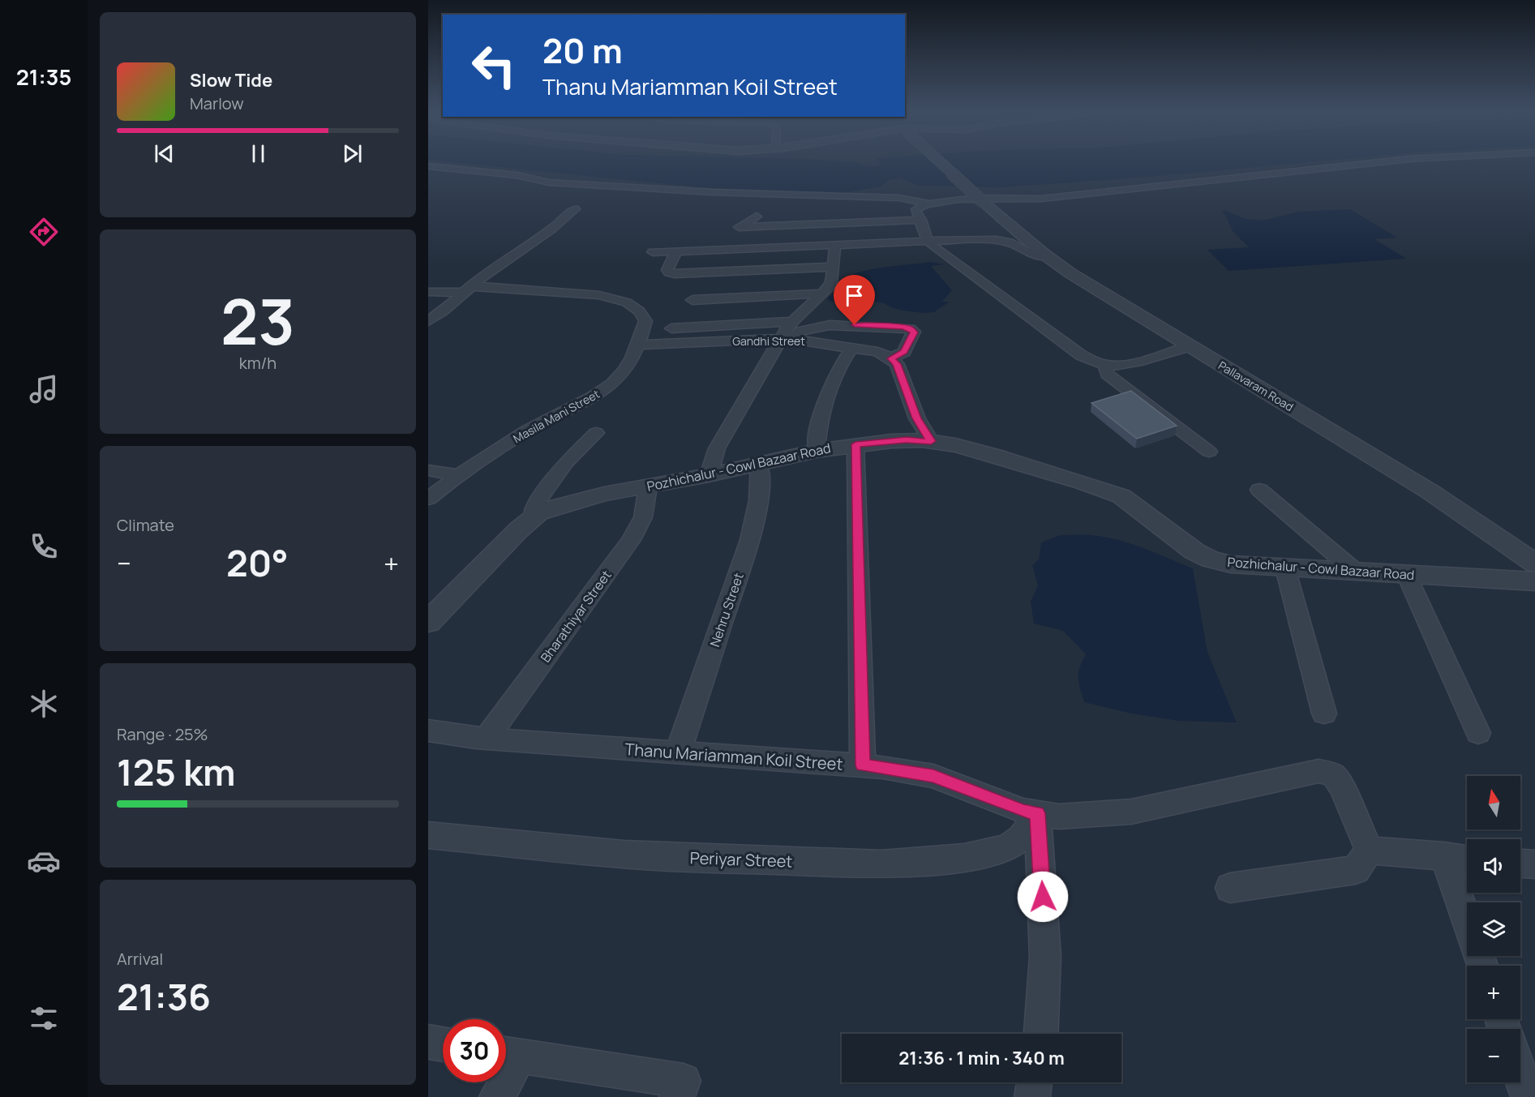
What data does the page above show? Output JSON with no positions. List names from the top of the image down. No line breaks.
{"streets":{"street":["Gandhi Street","Pallavaram Road","Masila Mani Street","Pozhichalur - Cowl Bazaar Road","Nehru Street","Bharathiyar Street","Thanu Mariamman Koil Street","Periyar Street"]},"crossings":[["Gandhi Street","Masila Mani Street"],["Pozhichalur - Cowl Bazaar Road","Nehru Street"],["Pozhichalur - Cowl Bazaar Road","Bharathiyar Street"],["Nehru Street","Thanu Mariamman Koil Street"],["Bharathiyar Street","Thanu Mariamman Koil Street"],["Thanu Mariamman Koil Street","Periyar Street"]],"north":"top","page":{"tabs":"21:35","turn":["20 m","Thanu Mariamman Koil Street"],"song":["Slow Tide","Marlow"],"tile":[["23","km/h"],"Climate",["Range · 25%","125 km"],["Arrival","21:36"]],"heat":["−","20°","+"],"map_buttons":["+","−"],"limit":"30","trip":"21:36 · 1 min · 340 m"}}
